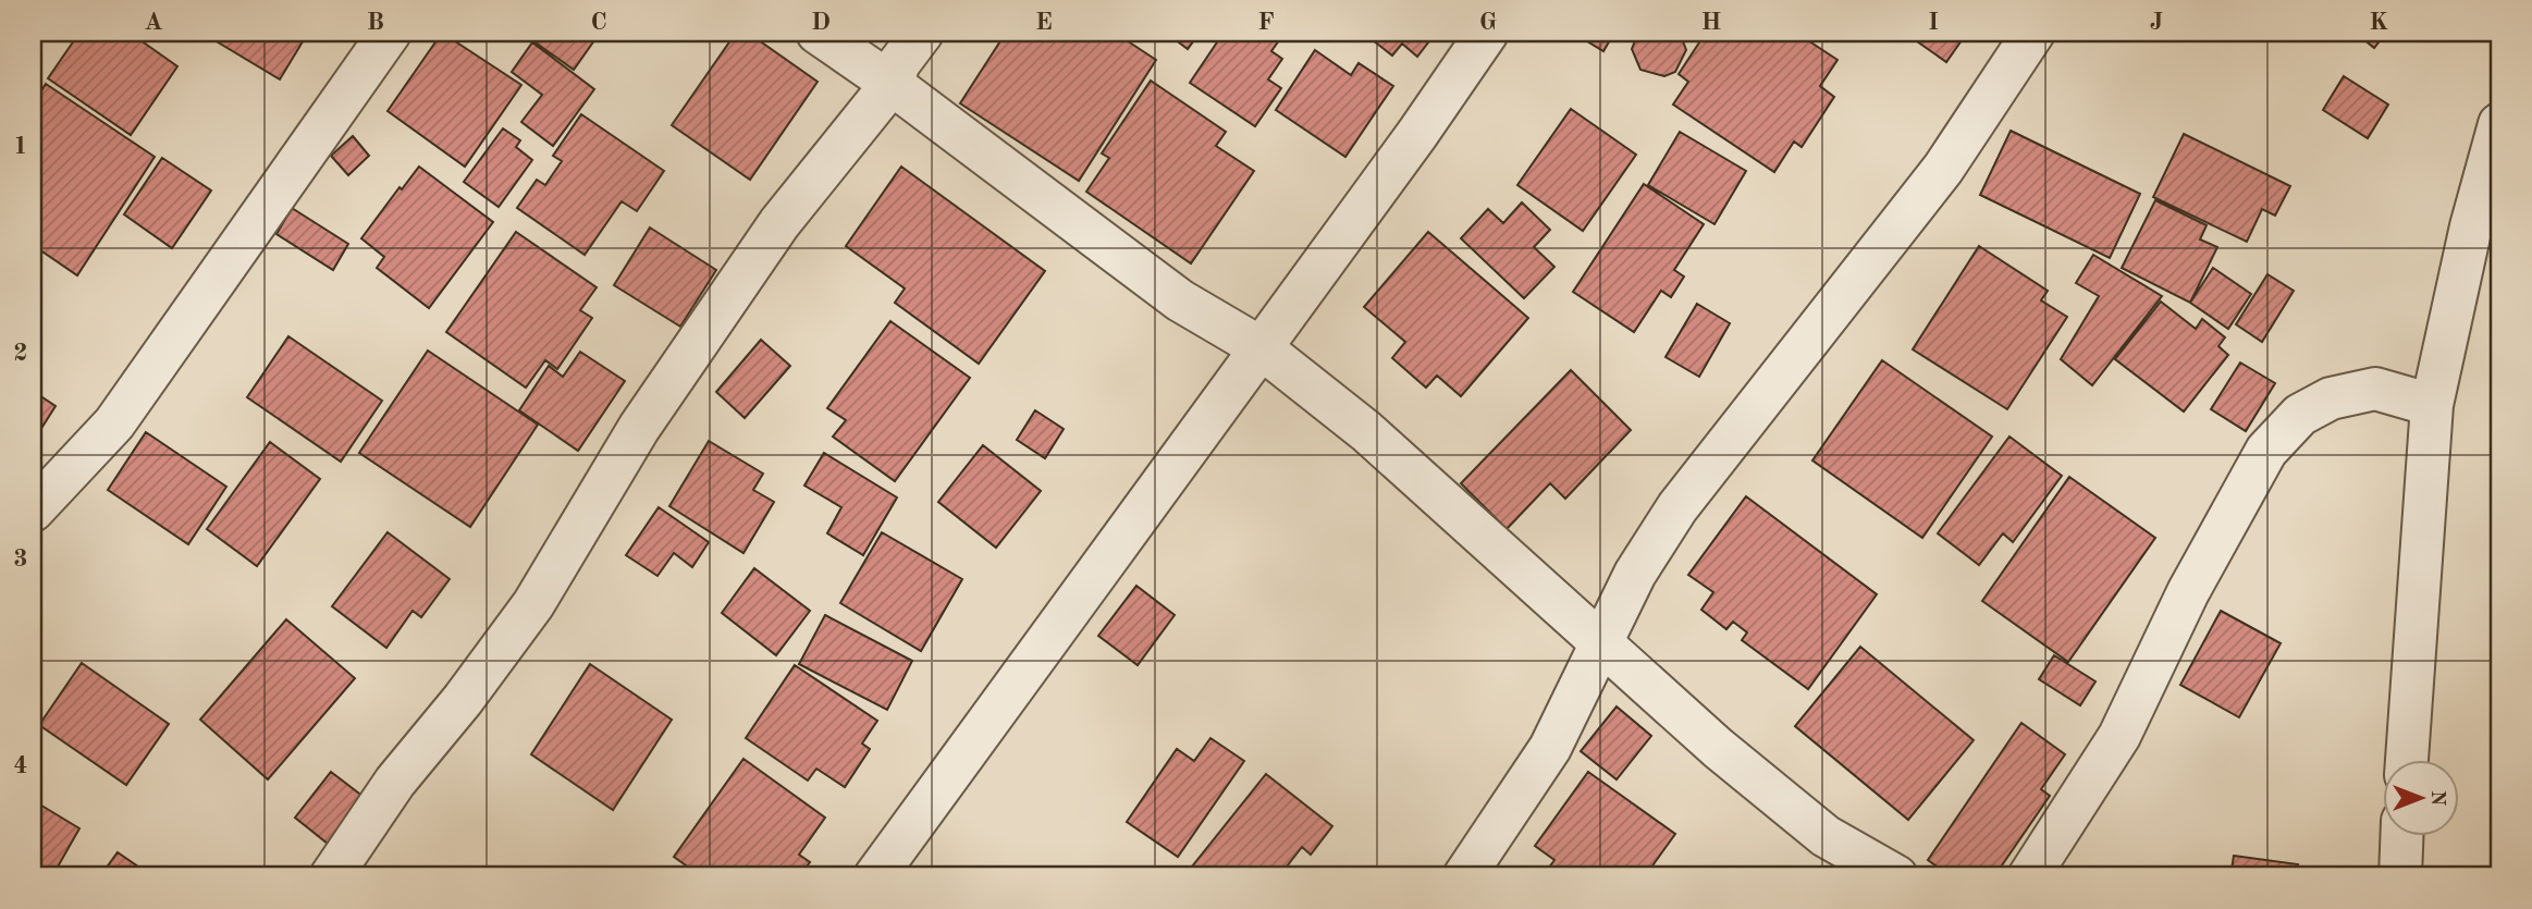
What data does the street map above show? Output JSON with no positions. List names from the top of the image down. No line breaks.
{"north":"right","grid":{"columns":["A","B","C","D","E","F","G","H","I","J","K"],"rows":["1","2","3","4"]}}
